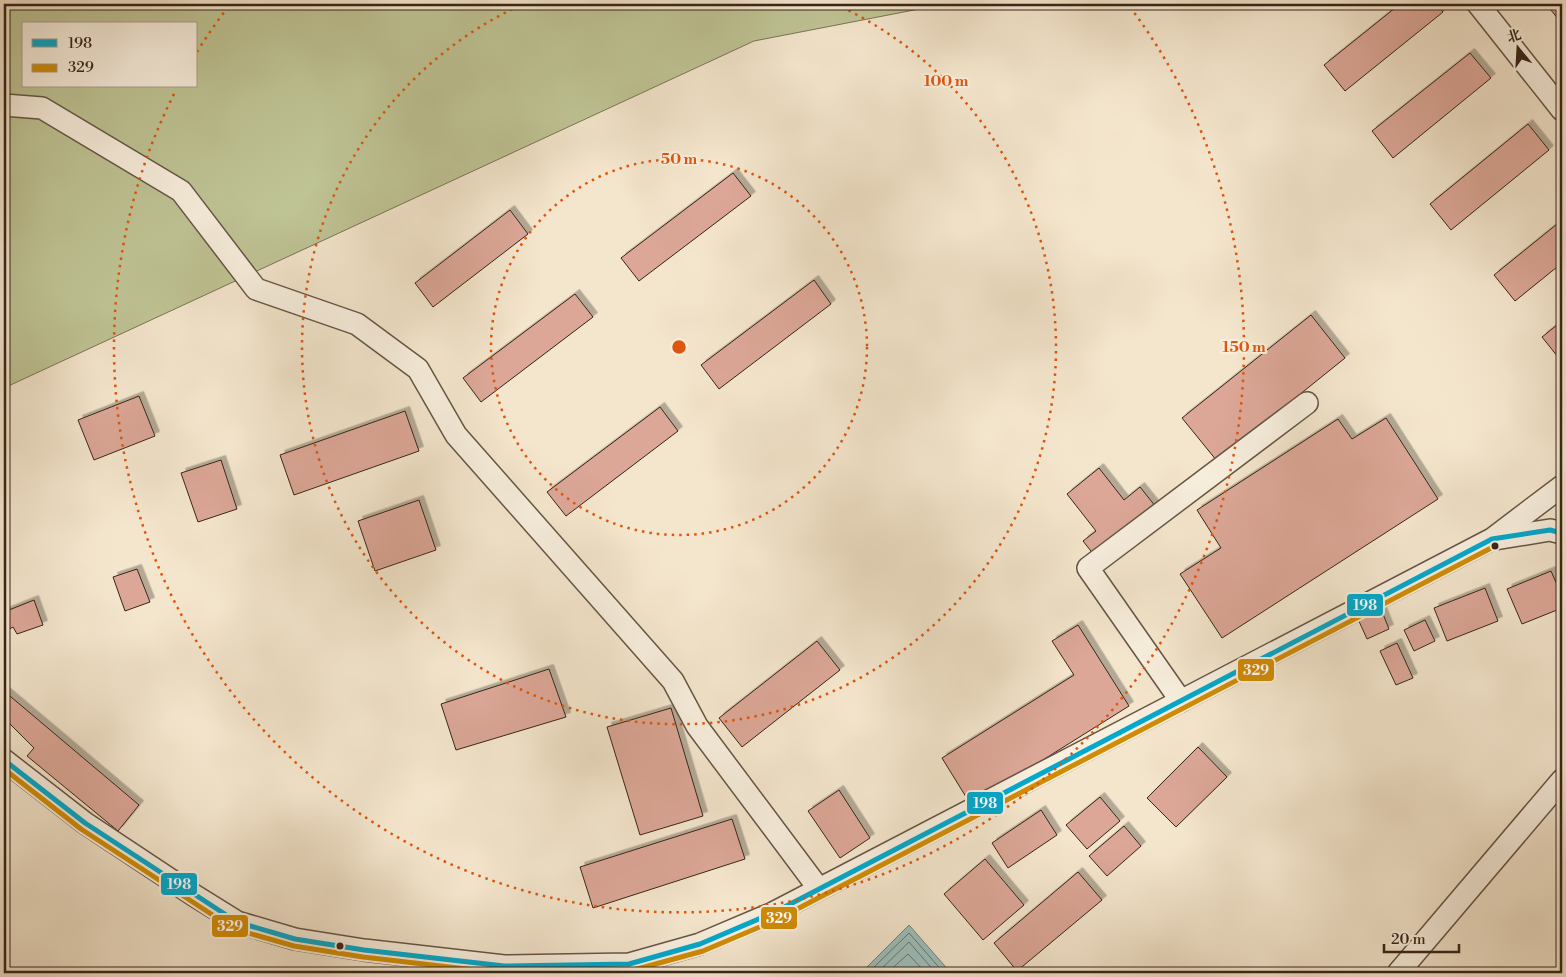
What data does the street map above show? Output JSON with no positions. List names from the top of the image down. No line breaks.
{"lines":["transit line 198","transit line 329"],"legend":["198","329"],"scale_bar":"20 m","north":"top","rings":["100 m","50 m","150 m"]}
